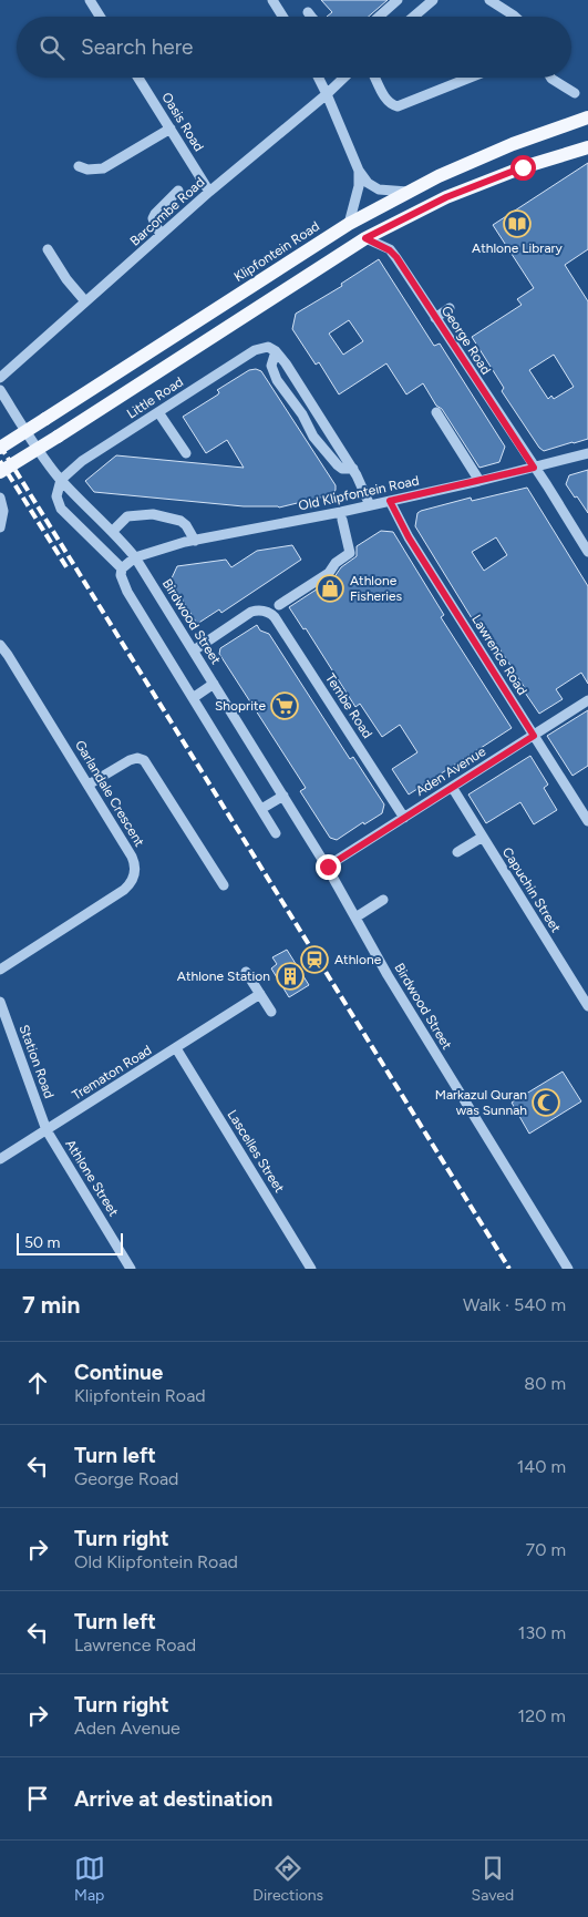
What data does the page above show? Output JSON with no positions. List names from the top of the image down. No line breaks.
{"streets":{"main road":["Klipfontein Road"],"street":["Oasis Road","Barcombe Road","George Road","Little Road","Old Klipfontein Road","Birdwood Street","Lawrence Road","Tembe Road","Aden Avenue","Garlandale Crescent","Capuchin Street","Station Road","Trematon Road","Lascelles Street","Athlone Street"]},"crossings":[["Oasis Road","Barcombe Road"],["George Road","Old Klipfontein Road"],["Old Klipfontein Road","Birdwood Street"],["Old Klipfontein Road","Lawrence Road"],["Birdwood Street","Tembe Road"],["Birdwood Street","Aden Avenue"],["Lawrence Road","Aden Avenue"],["Tembe Road","Aden Avenue"],["Aden Avenue","Capuchin Street"],["Station Road","Trematon Road"],["Station Road","Athlone Street"],["Trematon Road","Lascelles Street"],["Trematon Road","Athlone Street"]],"places":{"library":["Athlone Library"],"shop":["Athlone Fisheries"],"supermarket":["Shoprite"],"station":["Athlone"],"building":["Athlone Station"],"mosque":["Markazul Quran was Sunnah"]},"scale_bar":"50 m","page":{"search":"Search here","scale":"50 m","heading":["7 min","Walk · 540 m"],"list":[["Continue","Klipfontein Road","80 m"],["Turn left","George Road","140 m"],["Turn right","Old Klipfontein Road","70 m"],["Turn left","Lawrence Road","130 m"],["Turn right","Aden Avenue","120 m"],"Arrive at destination"],"nav":["Map","Directions","Saved"]}}
